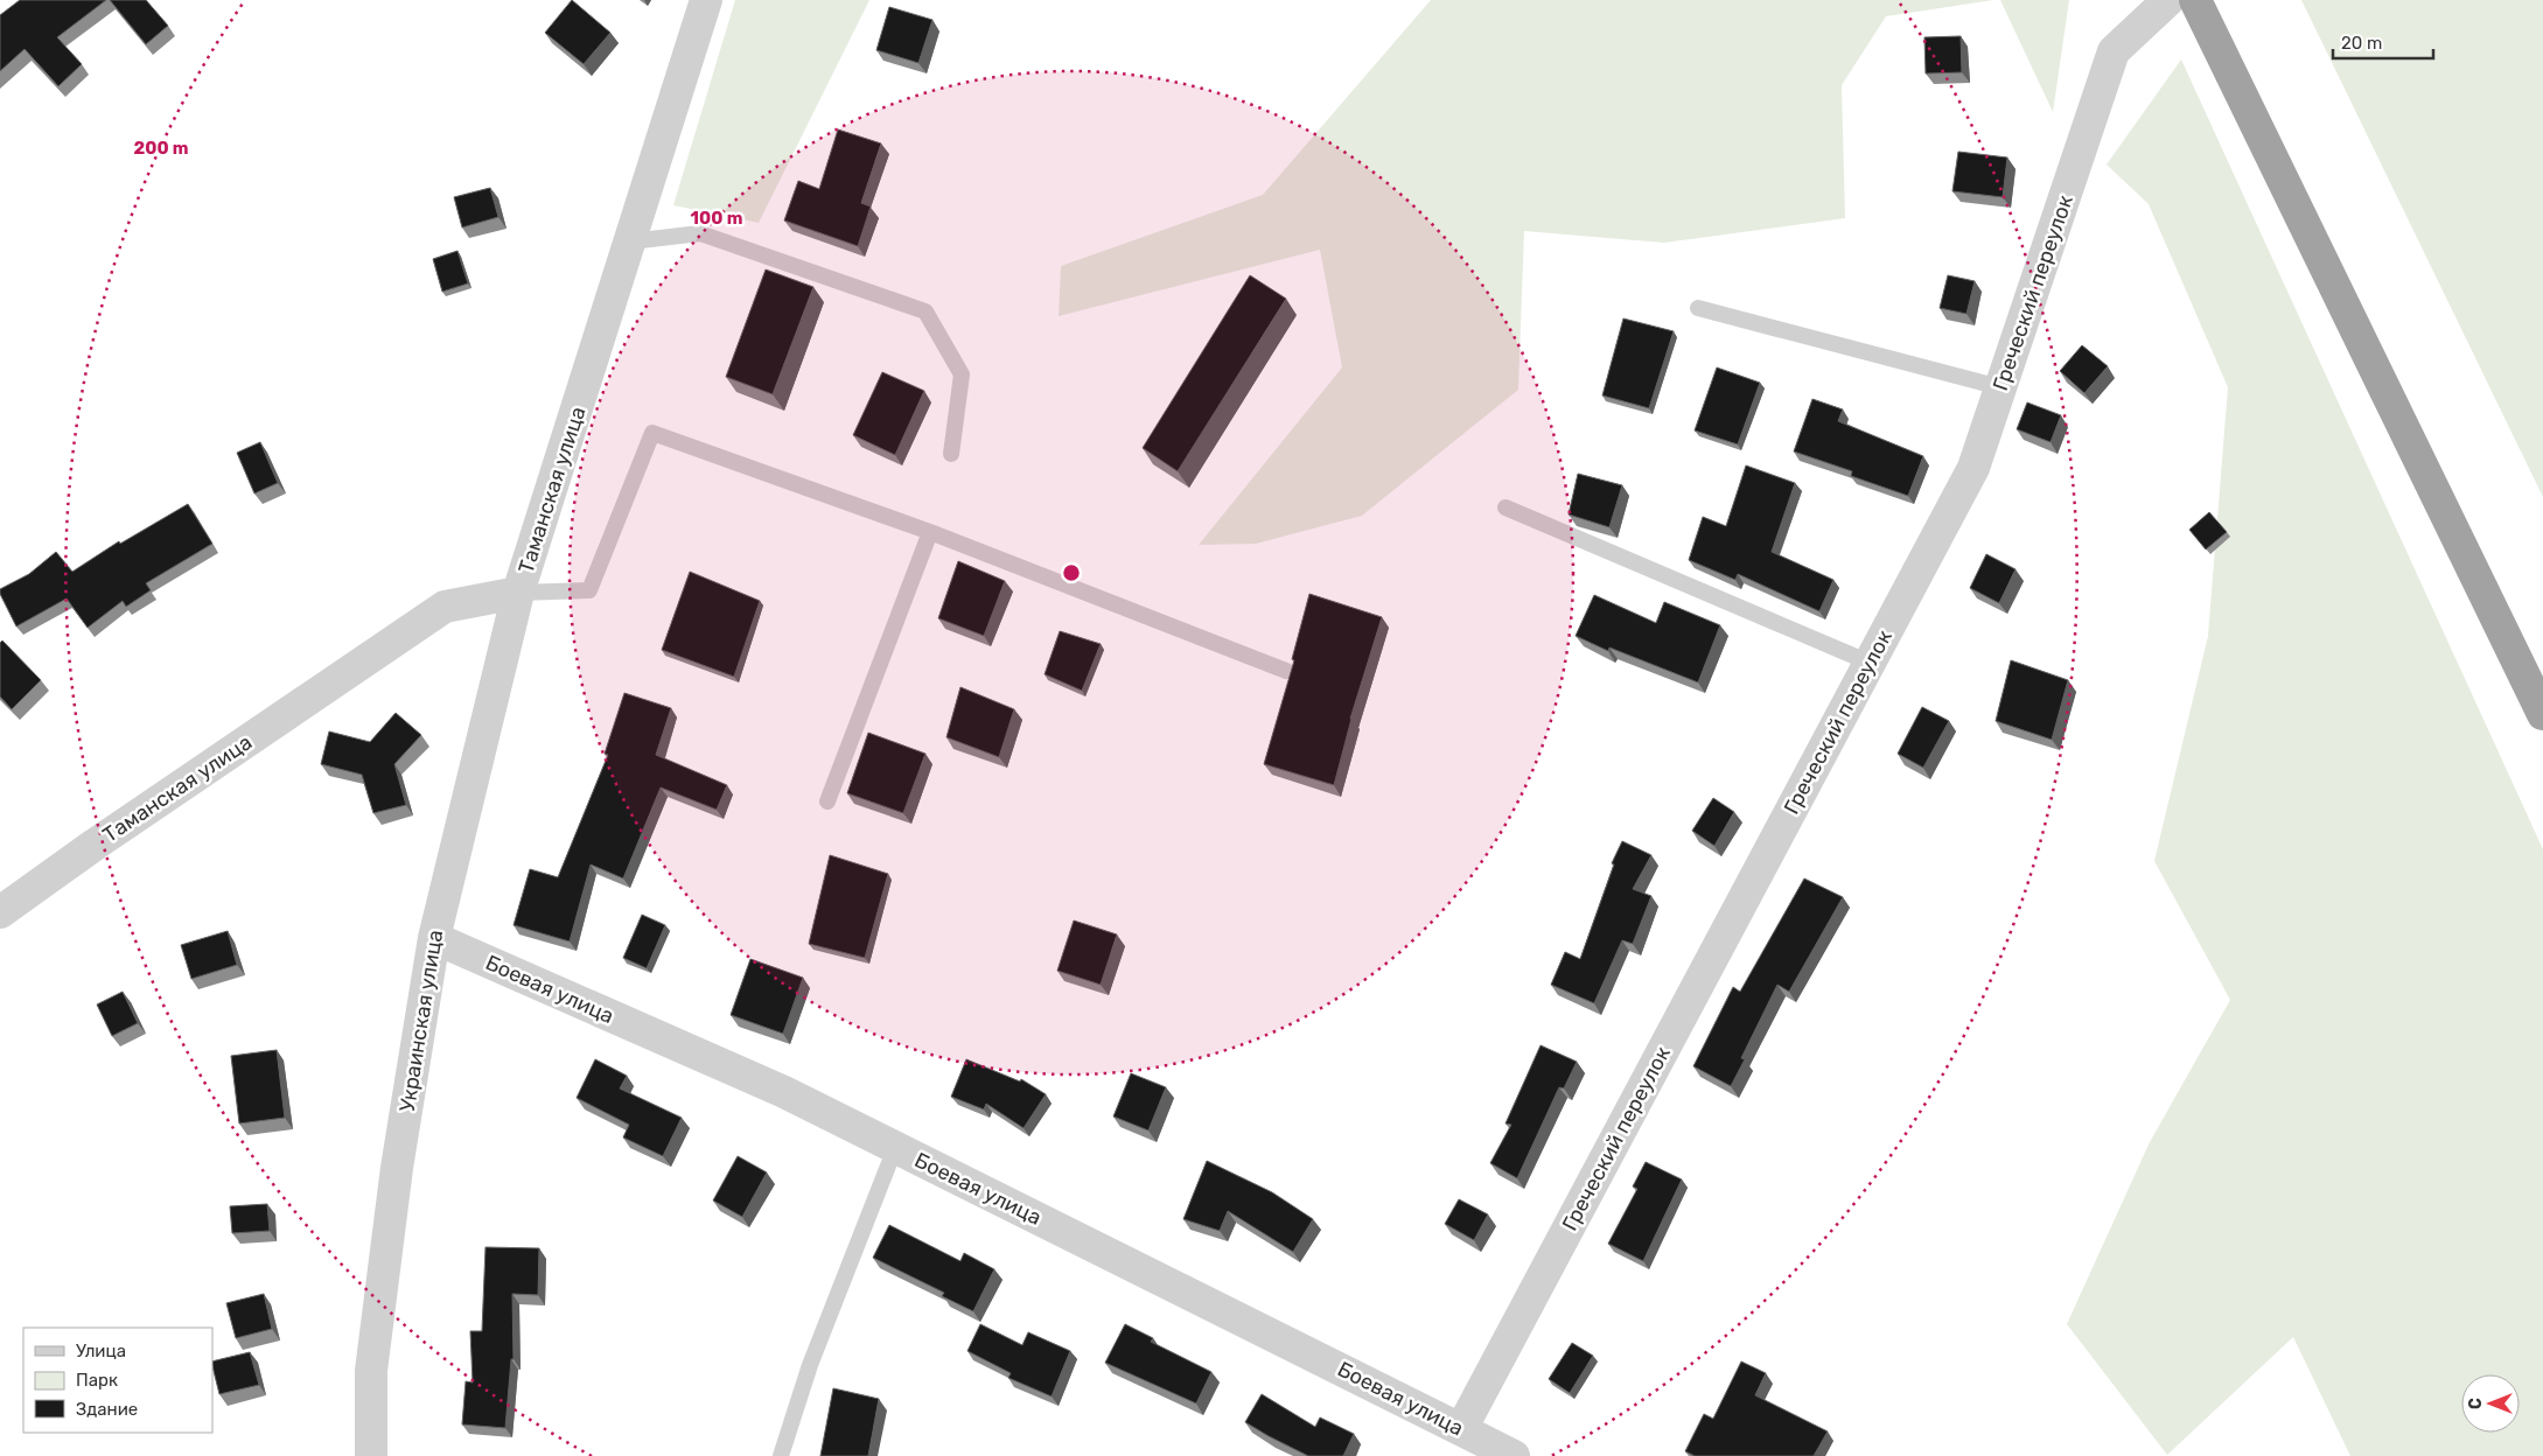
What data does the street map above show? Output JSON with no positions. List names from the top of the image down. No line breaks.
{"streets":{"street":["Греческий переулок","Таманская улица","Боевая улица","Украинская улица"]},"crossings":[["Греческий переулок","Боевая улица"],["Таманская улица","Украинская улица"],["Боевая улица","Украинская улица"]],"legend":["Улица","Парк","Здание"],"scale_bar":"20 m","north":"left","rings":["200 m","100 m"]}
